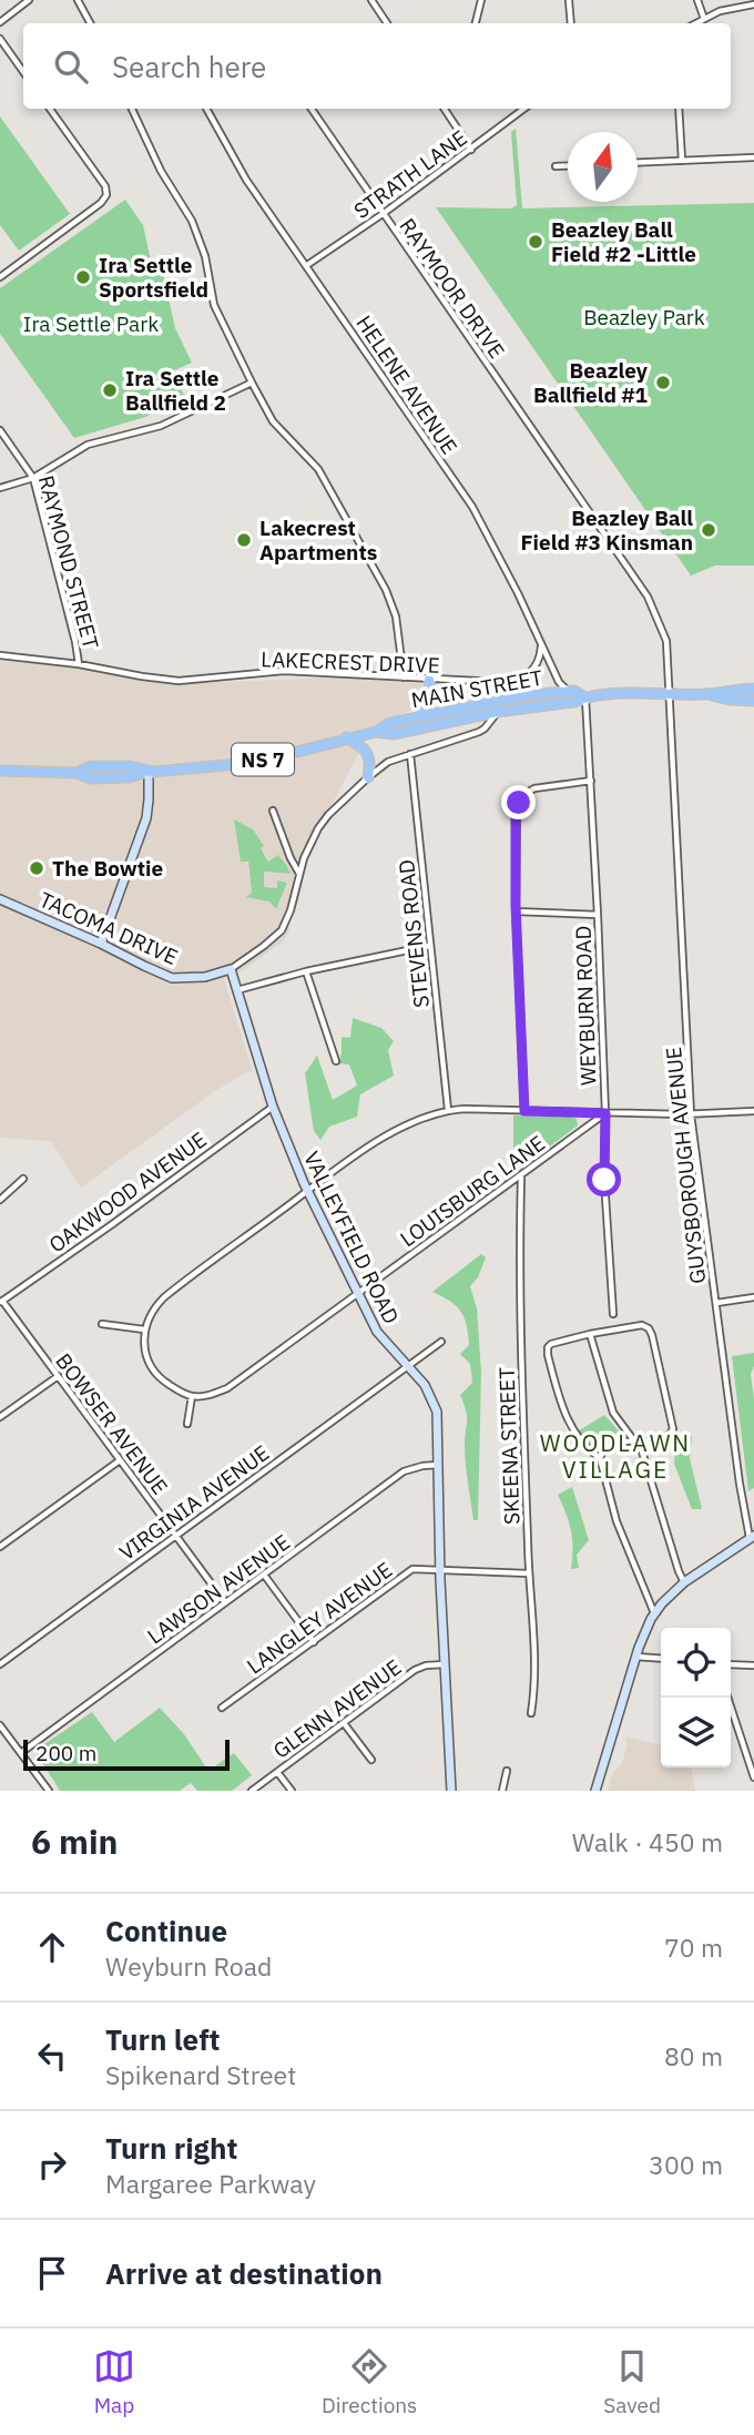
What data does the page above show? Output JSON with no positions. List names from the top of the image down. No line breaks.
{"streets":{"main road":["MAIN STREET","NS 7"],"street":["STRATH LANE","RAYMOOR DRIVE","HELENE AVENUE","RAYMOND STREET","LAKECREST DRIVE","TACOMA DRIVE","STEVENS ROAD","WEYBURN ROAD","GUYSBOROUGH AVENUE","LOUISBURG LANE","OAKWOOD AVENUE","VALLEYFIELD ROAD","BOWSER AVENUE","SKEENA STREET","VIRGINIA AVENUE","LAWSON AVENUE","LANGLEY AVENUE","GLENN AVENUE"]},"crossings":[["STRATH LANE","RAYMOOR DRIVE"],["STRATH LANE","HELENE AVENUE"],["RAYMOOR DRIVE","MAIN STREET"],["RAYMOOR DRIVE","GUYSBOROUGH AVENUE"],["HELENE AVENUE","LAKECREST DRIVE"],["HELENE AVENUE","MAIN STREET"],["RAYMOND STREET","LAKECREST DRIVE"],["MAIN STREET","TACOMA DRIVE"],["MAIN STREET","WEYBURN ROAD"],["MAIN STREET","GUYSBOROUGH AVENUE"],["TACOMA DRIVE","STEVENS ROAD"],["TACOMA DRIVE","VALLEYFIELD ROAD"],["WEYBURN ROAD","LOUISBURG LANE"],["LOUISBURG LANE","VALLEYFIELD ROAD"],["LOUISBURG LANE","SKEENA STREET"],["OAKWOOD AVENUE","VALLEYFIELD ROAD"],["OAKWOOD AVENUE","BOWSER AVENUE"],["VALLEYFIELD ROAD","VIRGINIA AVENUE"],["VALLEYFIELD ROAD","LAWSON AVENUE"],["VALLEYFIELD ROAD","LANGLEY AVENUE"],["VALLEYFIELD ROAD","GLENN AVENUE"],["BOWSER AVENUE","VIRGINIA AVENUE"],["BOWSER AVENUE","LAWSON AVENUE"],["SKEENA STREET","LANGLEY AVENUE"]],"districts":["WOODLAWN VILLAGE"],"parks":["Beazley Park","Ira Settle Park"],"places":["Beazley Ball Field #2 -Little","Ira Settle Sportsfield","Beazley Ballfield #1","Ira Settle Ballfield 2","Beazley Ball Field #3 Kinsman","Lakecrest Apartments","The Bowtie"],"scale_bar":"200 m","north":"top","page":{"search":"Search here","scale":"200 m","heading":["6 min","Walk · 450 m"],"list":[["Continue","Weyburn Road","70 m"],["Turn left","Spikenard Street","80 m"],["Turn right","Margaree Parkway","300 m"],"Arrive at destination"],"nav":["Map","Directions","Saved"]}}
